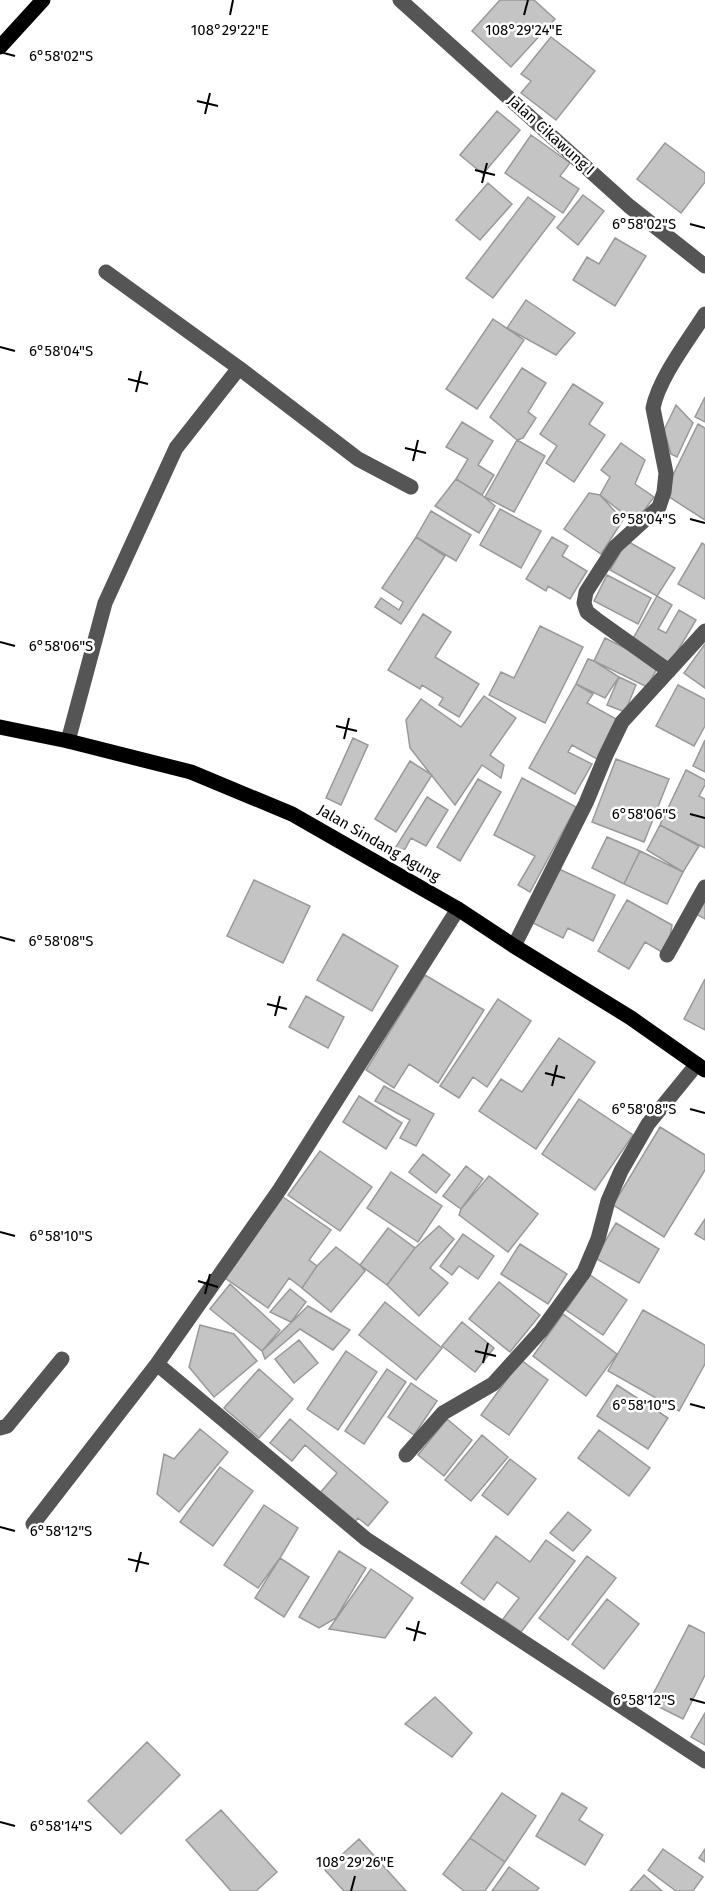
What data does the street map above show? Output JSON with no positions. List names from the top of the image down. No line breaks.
{"streets":{"main road":["Jalan Sindang Agung"],"street":["Jalan Cikawung I"]},"coordinates":["108°29'24\"E","108°29'22\"E","6°58'02\"S","6°58'04\"S","6°58'06\"S","6°58'08\"S","6°58'10\"S","6°58'12\"S","6°58'14\"S","108°29'26\"E"]}
